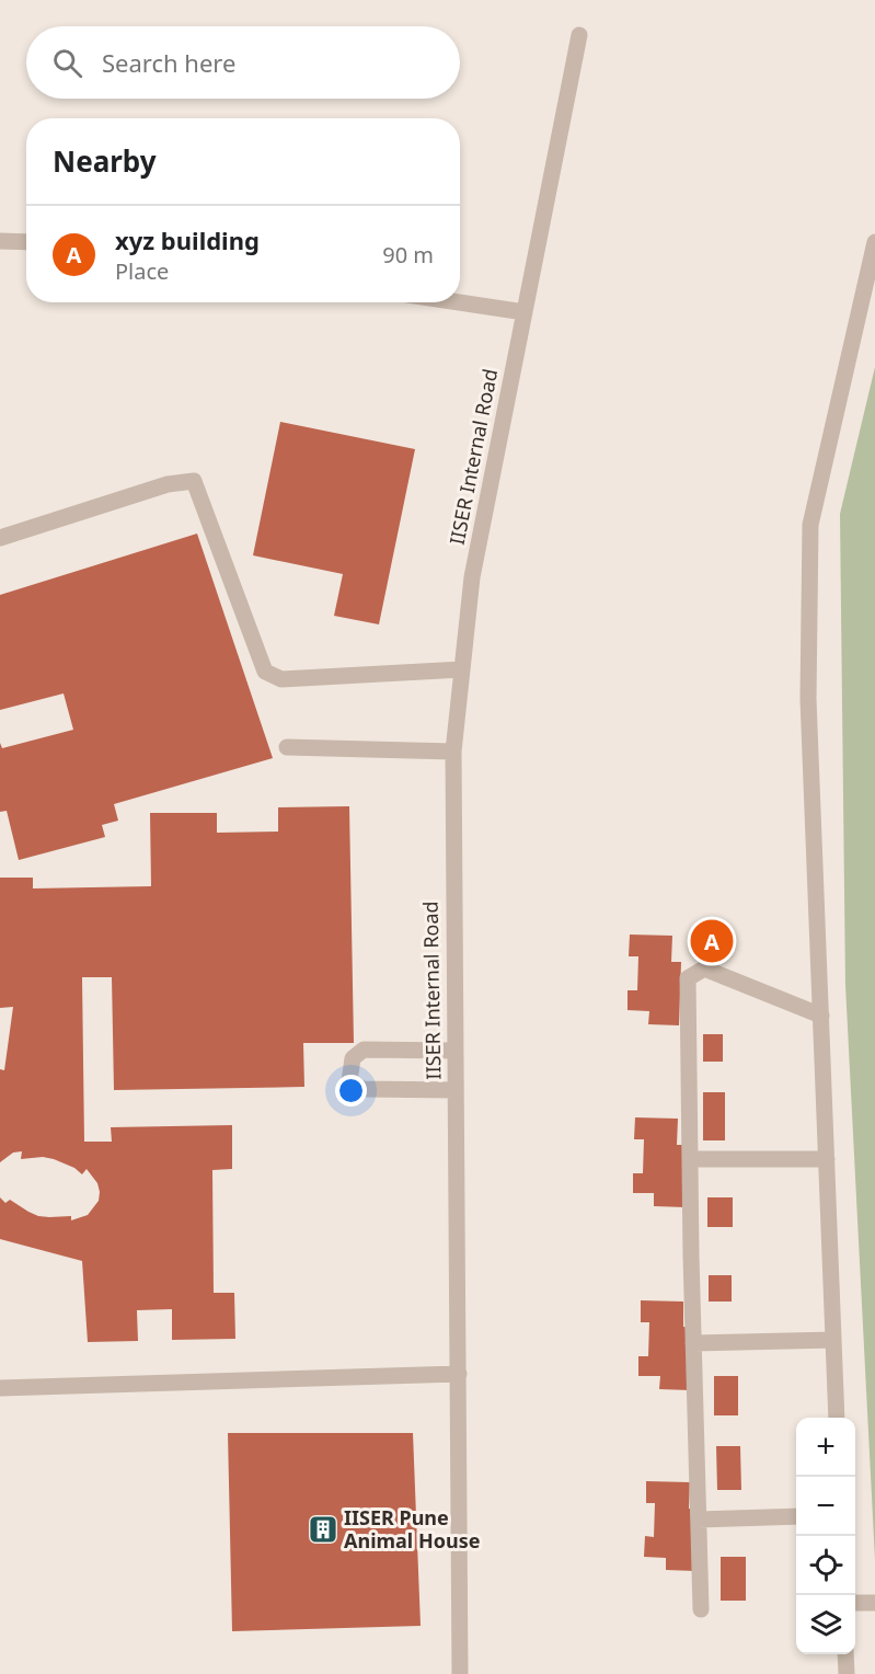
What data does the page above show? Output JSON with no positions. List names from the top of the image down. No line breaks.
{"streets":{"lane":["IISER Internal Road"]},"places":{"building":["IISER Pune Animal House"]},"page":{"search":"Search here","heading":"Nearby","list":[{"mark":"A","name":"xyz building","note":"Place","value":"90 m"}],"pins":"A","map_buttons":["+","−"]}}
